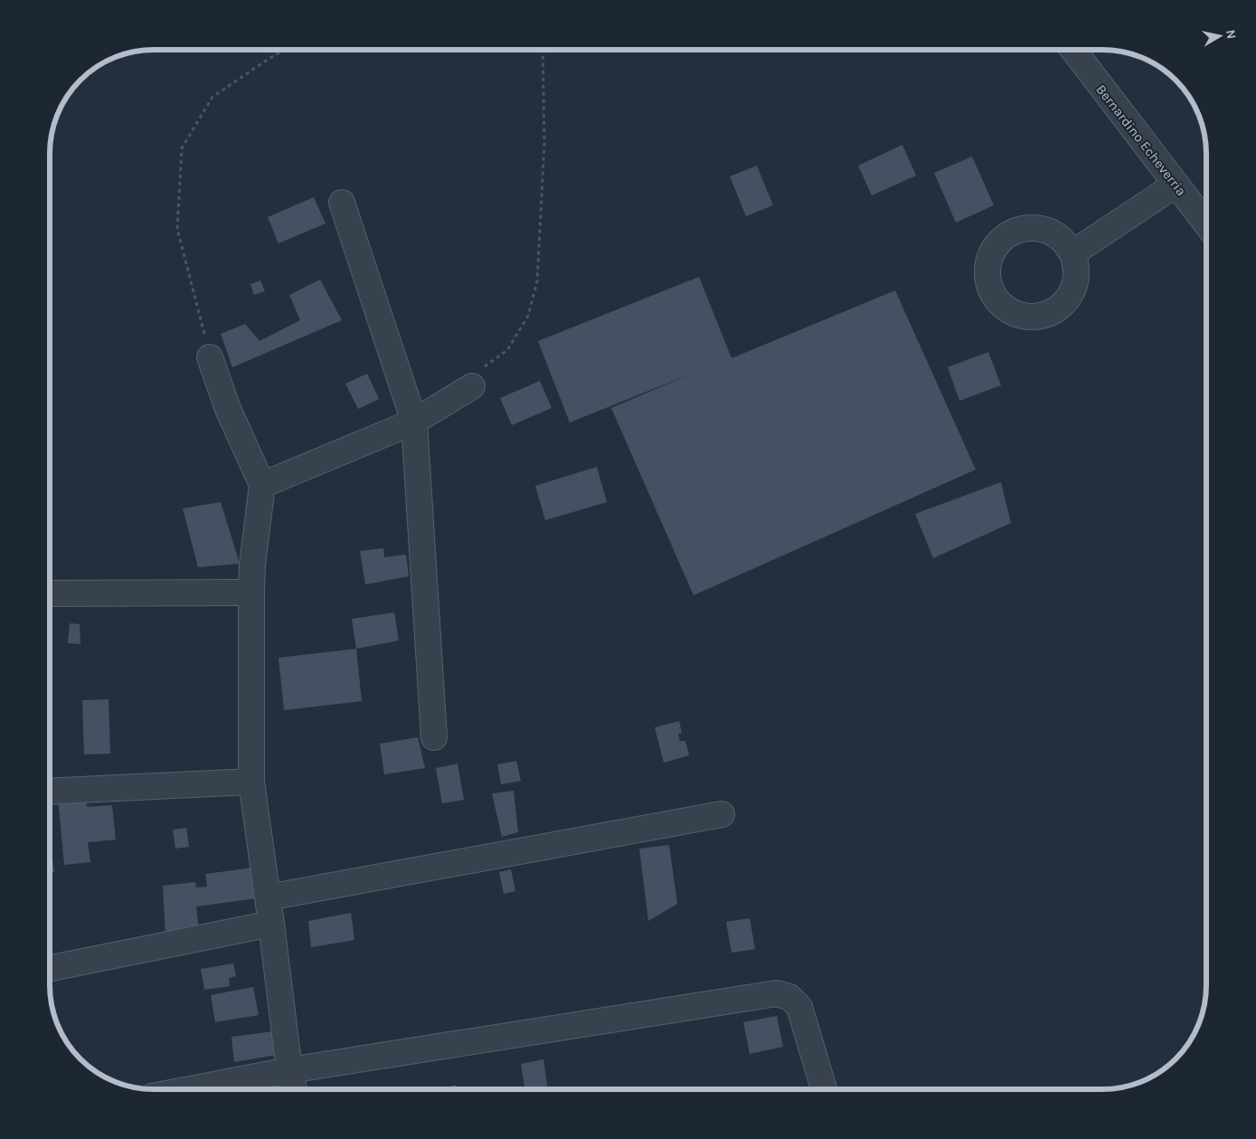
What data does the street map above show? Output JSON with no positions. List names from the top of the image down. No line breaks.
{"streets":{"street":["Bernardino Echeverria"]},"north":"right"}
